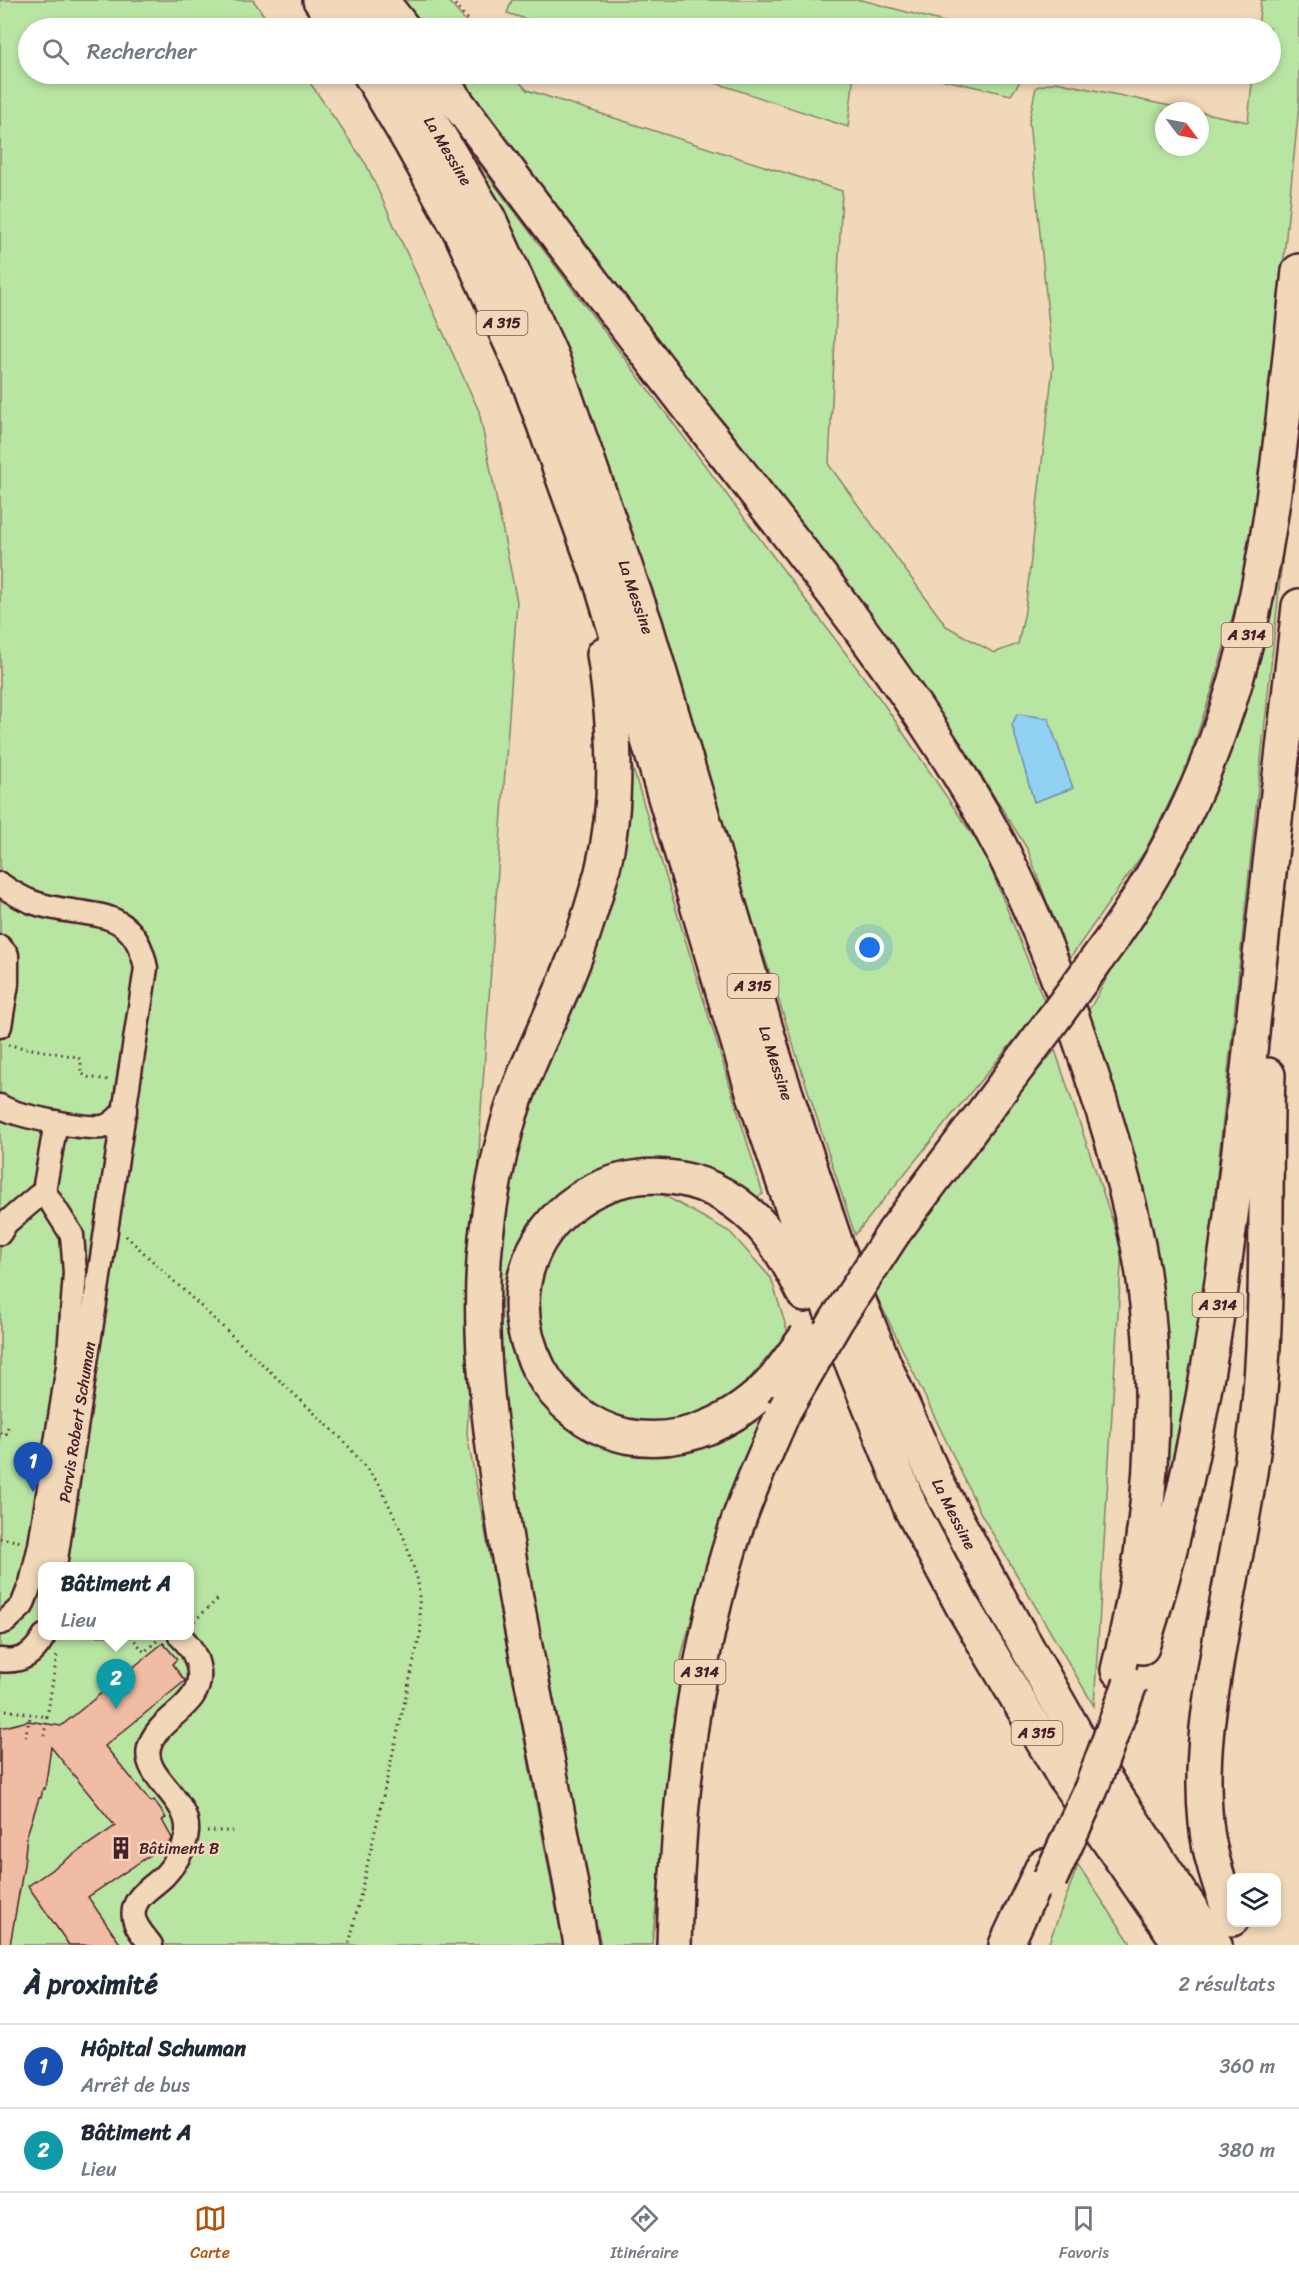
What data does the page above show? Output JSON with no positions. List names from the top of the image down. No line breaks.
{"streets":{"highway":["La Messine","A 315","A 314"],"street":["Parvis Robert Schuman"]},"places":{"building":["Bâtiment B"]},"north":"bottom right","page":{"search":"Rechercher","pins":["1","2"],"popup":["Bâtiment A","Lieu"],"heading":["À proximité","2 résultats"],"list":[{"mark":"1","name":"Hôpital Schuman","note":"Arrêt de bus","value":"360 m"},{"mark":"2","name":"Bâtiment A","note":"Lieu","value":"380 m"}],"nav":["Carte","Itinéraire","Favoris"]}}
